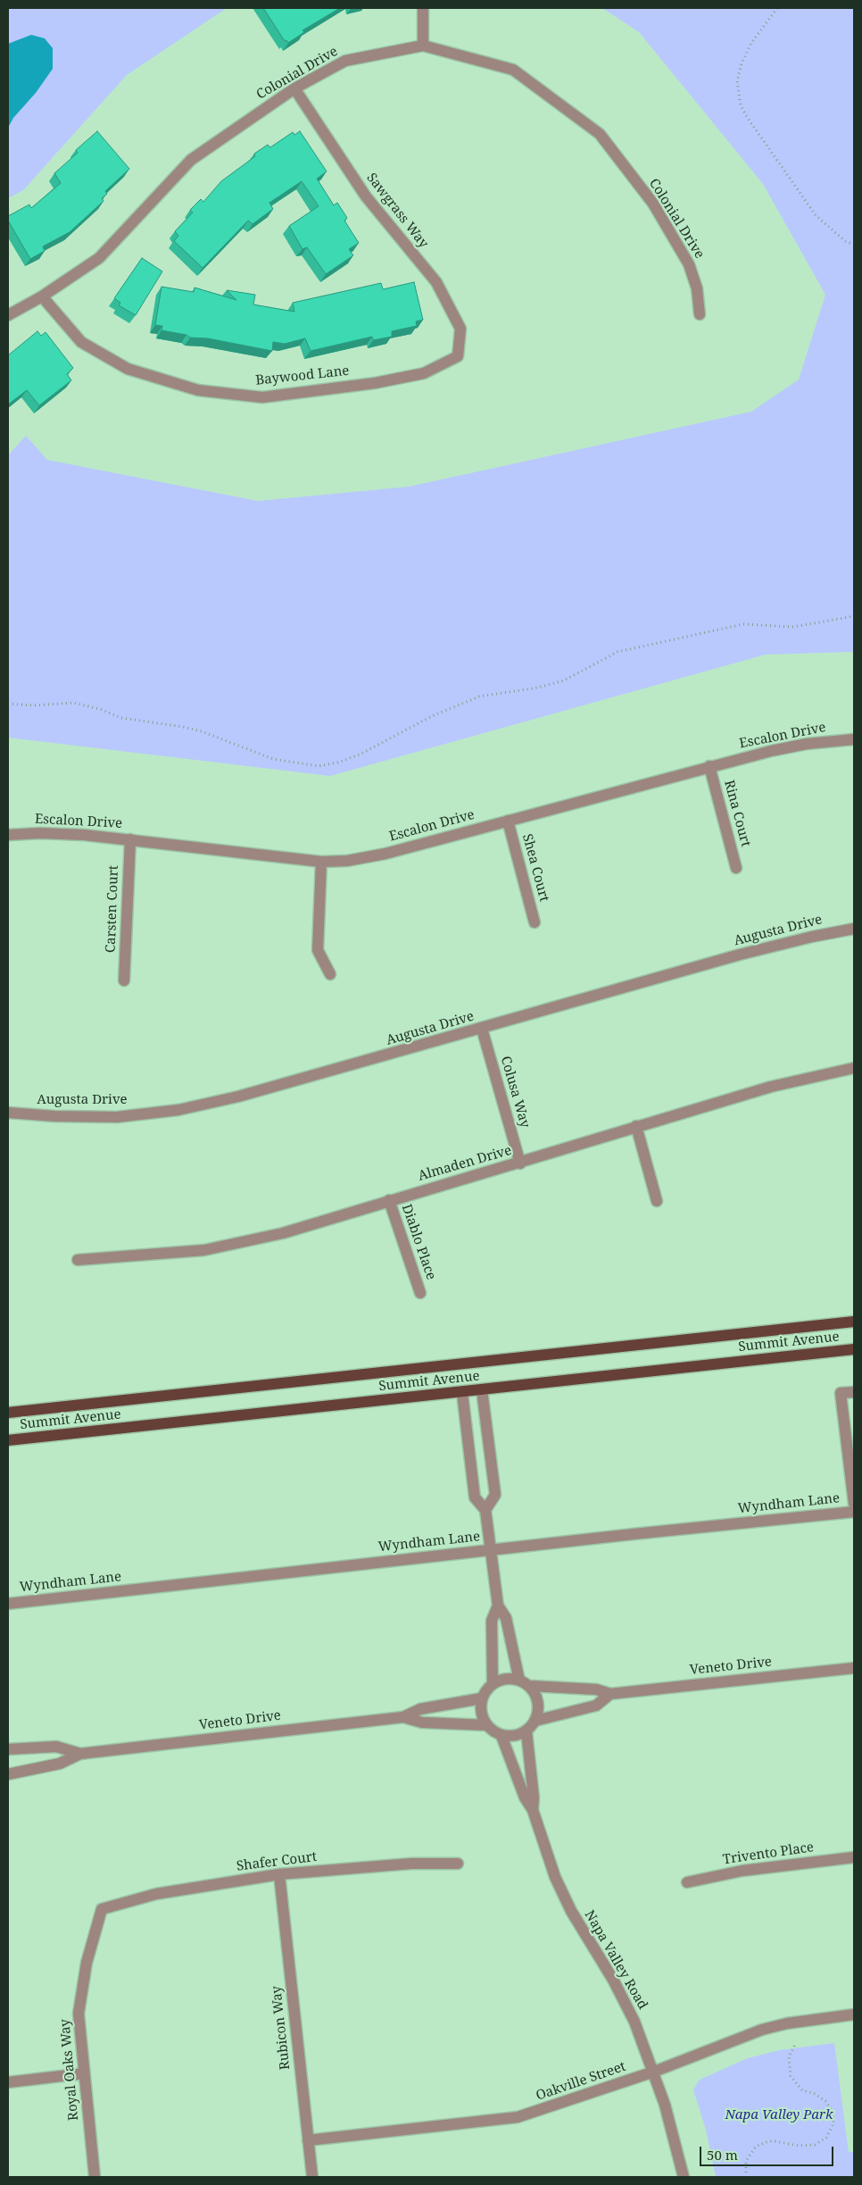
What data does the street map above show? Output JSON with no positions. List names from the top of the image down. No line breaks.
{"streets":{"main road":["Summit Avenue"],"street":["Colonial Drive","Sawgrass Way","Baywood Lane","Escalon Drive","Rina Court","Shea Court","Carsten Court","Augusta Drive","Colusa Way","Almaden Drive","Diablo Place","Wyndham Lane","Veneto Drive","Trivento Place","Shafer Court","Napa Valley Road","Rubicon Way","Royal Oaks Way","Oakville Street"]},"crossings":[["Colonial Drive","Sawgrass Way"],["Colonial Drive","Baywood Lane"],["Sawgrass Way","Baywood Lane"],["Escalon Drive","Rina Court"],["Escalon Drive","Shea Court"],["Escalon Drive","Carsten Court"],["Augusta Drive","Colusa Way"],["Colusa Way","Almaden Drive"],["Almaden Drive","Diablo Place"],["Veneto Drive","Napa Valley Road"],["Shafer Court","Rubicon Way"],["Shafer Court","Royal Oaks Way"],["Napa Valley Road","Oakville Street"],["Rubicon Way","Oakville Street"]],"parks":["Napa Valley Park"],"scale_bar":"50 m"}
